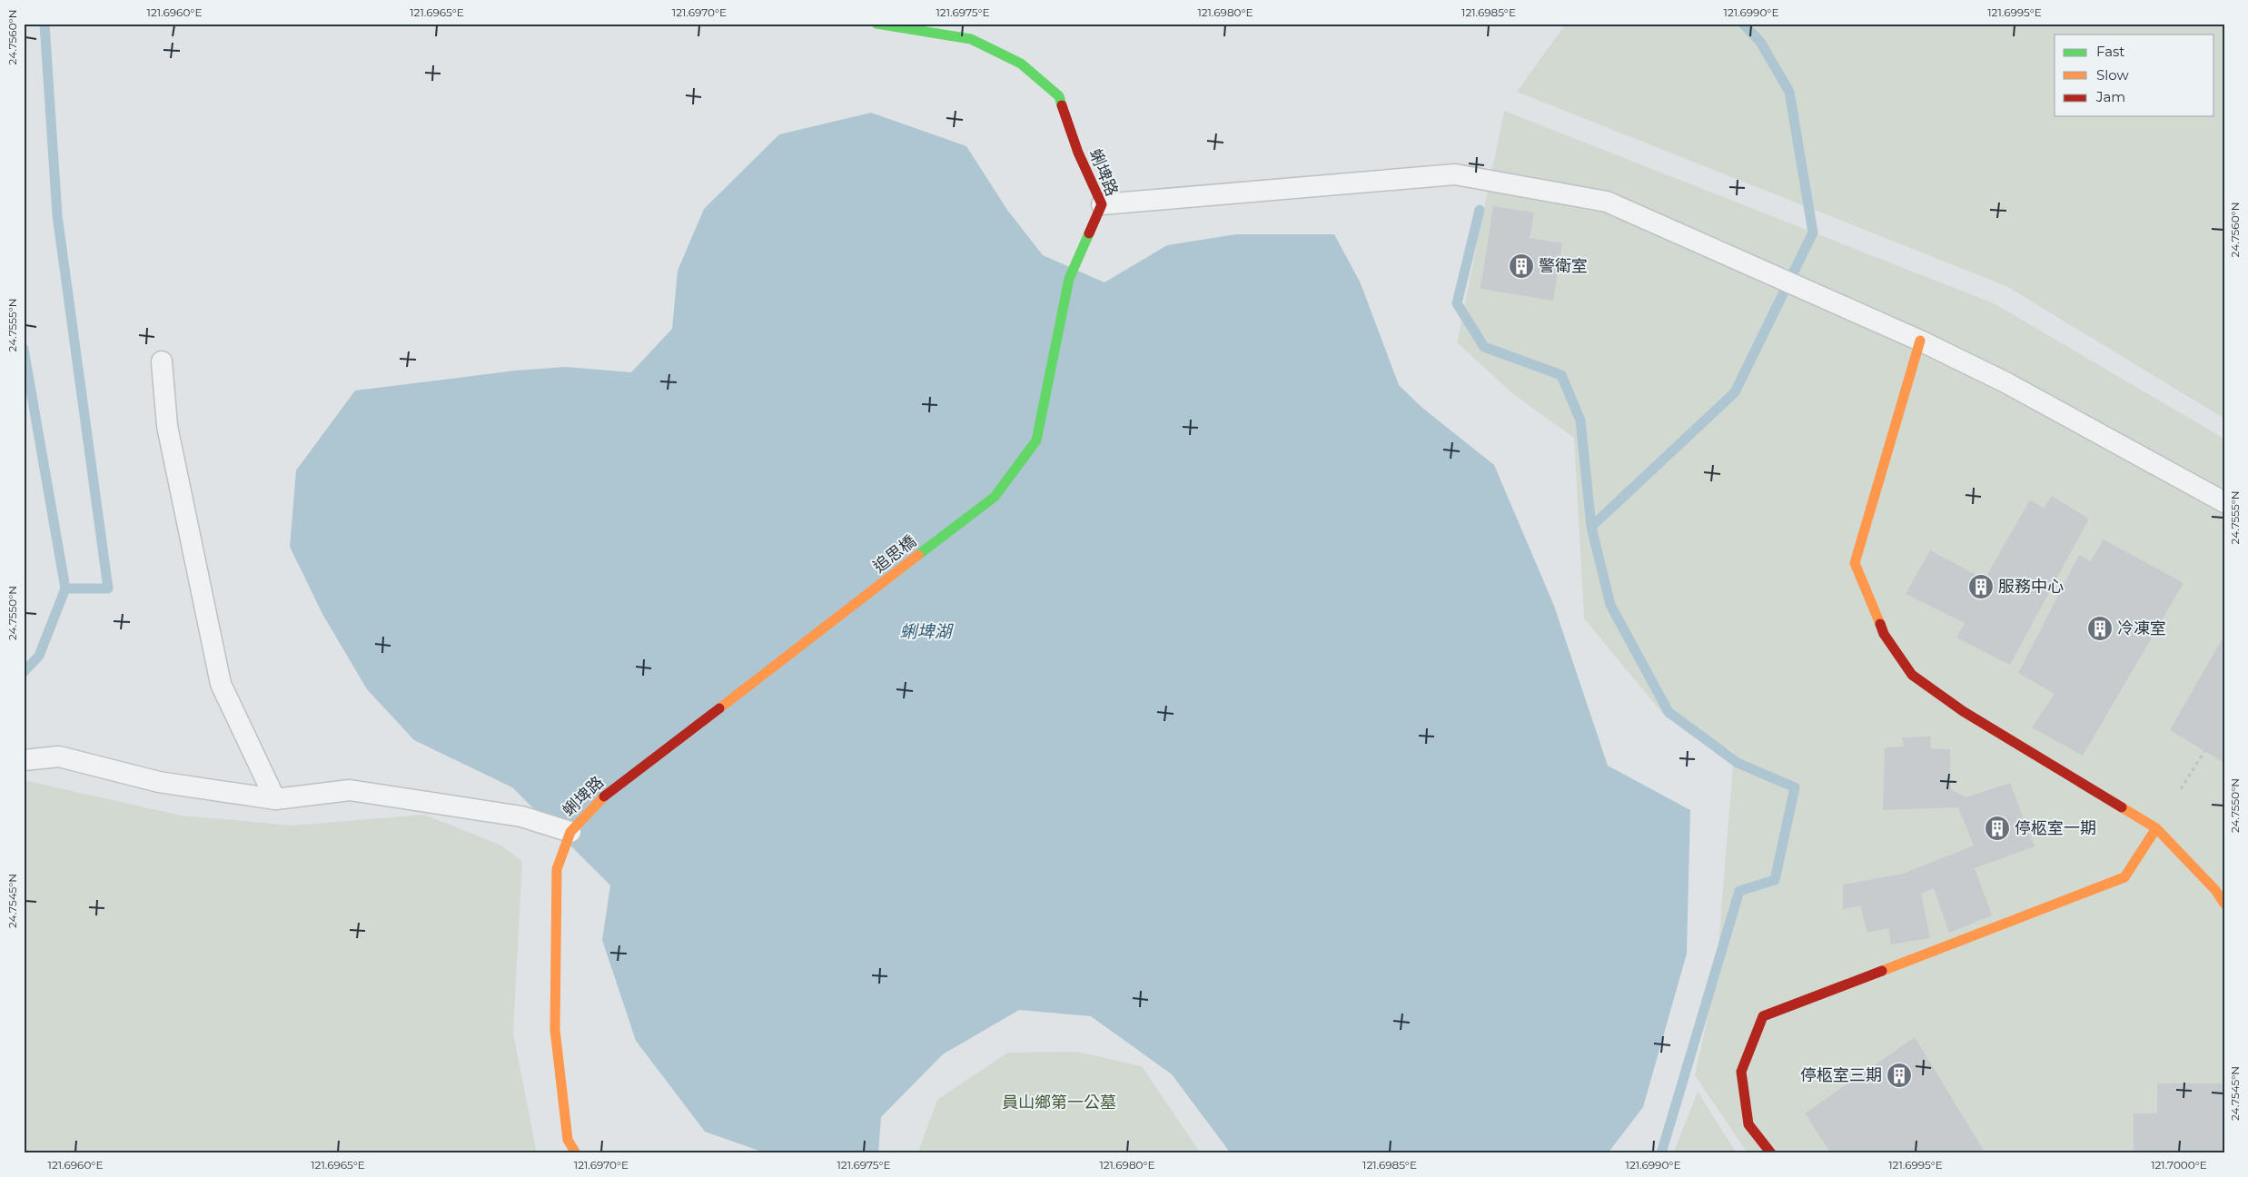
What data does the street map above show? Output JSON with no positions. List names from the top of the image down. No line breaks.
{"streets":{"street":["蜊埤路","追思橋"]},"crossings":[["蜊埤路","追思橋"]],"water":["蜊埤湖"],"parks":["員山鄉第一公墓"],"places":{"building":["警衛室","服務中心","冷凍室","停柩室一期","停柩室三期"]},"legend":["Fast","Slow","Jam"],"coordinates":["121.6960°E","121.6965°E","121.6970°E","121.6975°E","121.6980°E","121.6985°E","121.6990°E","121.6995°E","24.7560°N","24.7555°N","24.7550°N","24.7545°N","121.7000°E"]}
